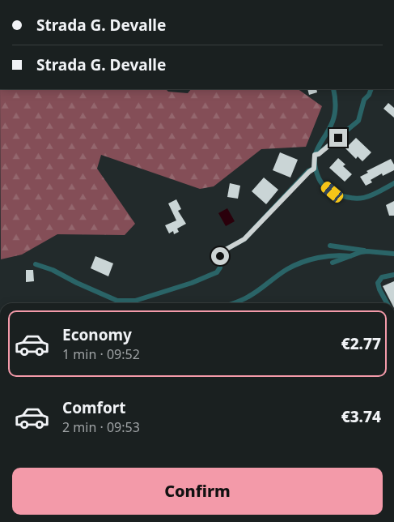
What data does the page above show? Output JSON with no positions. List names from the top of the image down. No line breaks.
{"page":{"banner":["Strada G. Devalle","Strada G. Devalle"],"list":[{"name":"Economy","note":"1 min · 09:52","value":"€2.77"},{"name":"Comfort","note":"2 min · 09:53","value":"€3.74"}],"buttons":"Confirm"}}
